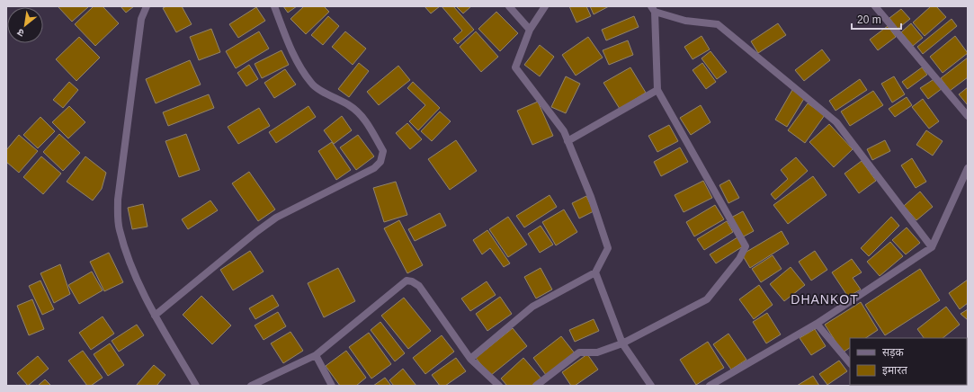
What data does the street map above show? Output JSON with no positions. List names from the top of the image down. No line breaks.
{"districts":["DHANKOT"],"legend":["सड़क","इमारत"],"scale_bar":"20 m","north":"bottom left"}
